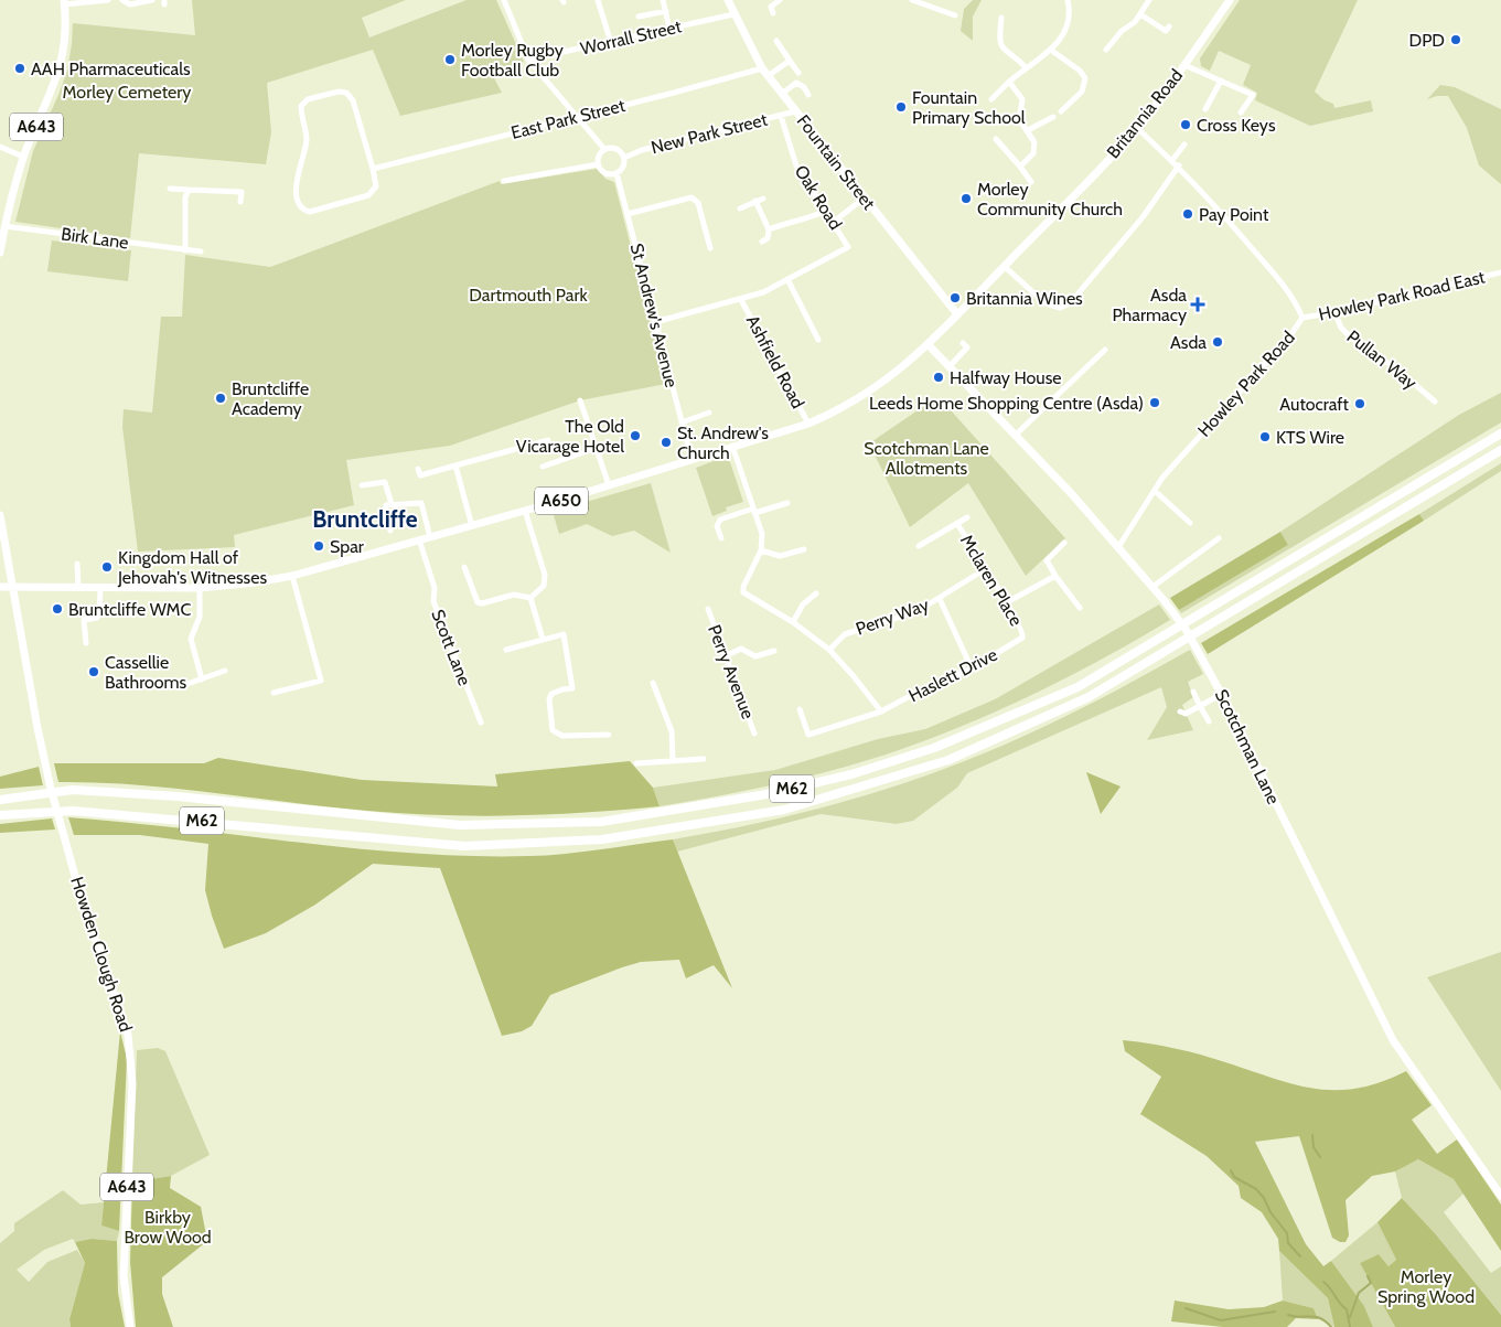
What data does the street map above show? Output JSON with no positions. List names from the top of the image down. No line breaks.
{"streets":{"highway":["M62"],"main road":["Britannia Road","A643","Fountain Street","A650","Scotchman Lane","Howden Clough Road"],"street":["Worrall Street","East Park Street","New Park Street","Oak Road","Birk Lane","Howley Park Road East","St Andrew's Avenue","Pullan Way","Ashfield Road","Howley Park Road","Mclaren Place","Perry Way","Scott Lane","Perry Avenue","Haslett Drive"]},"crossings":[["Worrall Street","Fountain Street"],["Britannia Road","Fountain Street"],["Britannia Road","Howley Park Road"],["Britannia Road","A650"],["East Park Street","Fountain Street"],["A643","Birk Lane"],["A643","A650"],["A643","Howden Clough Road"],["New Park Street","Fountain Street"],["New Park Street","Oak Road"],["New Park Street","St Andrew's Avenue"],["Fountain Street","A650"],["Howley Park Road East","Pullan Way"],["Howley Park Road East","Howley Park Road"],["St Andrew's Avenue","A650"],["Ashfield Road","A650"],["Howley Park Road","Scotchman Lane"],["A650","Scott Lane"],["A650","Scotchman Lane"],["A650","Howden Clough Road"],["Mclaren Place","Perry Way"],["Mclaren Place","Haslett Drive"]],"districts":["Bruntcliffe"],"parks":["Morley Cemetery","Dartmouth Park","Scotchman Lane Allotments","Birkby Brow Wood","Morley Spring Wood"],"places":{"other":["DPD","Morley Rugby Football Club","AAH Pharmaceuticals","Fountain Primary School","Cross Keys","Morley Community Church","Pay Point","Britannia Wines","Asda","Halfway House","Bruntcliffe Academy","Leeds Home Shopping Centre (Asda)","Autocraft","The Old Vicarage Hotel","KTS Wire","St. Andrew's Church","Spar","Kingdom Hall of Jehovah's Witnesses","Bruntcliffe WMC","Cassellie Bathrooms"],"health":["Asda Pharmacy"]}}
